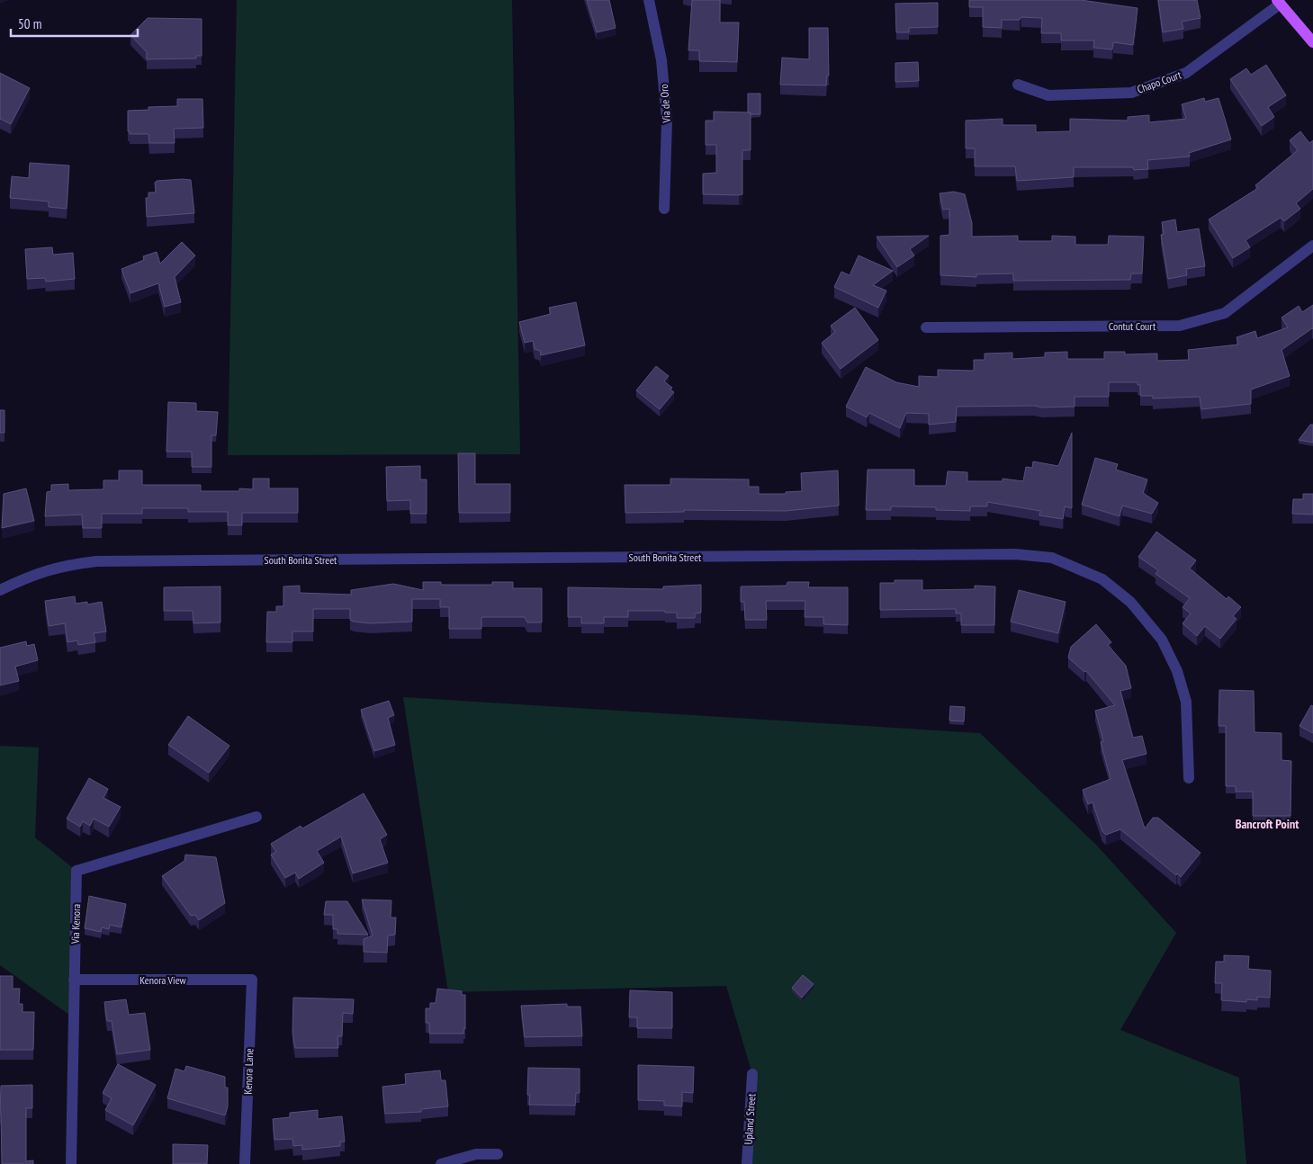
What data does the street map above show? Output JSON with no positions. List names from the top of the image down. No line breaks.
{"streets":{"street":["Chapo Court","Via de Oro","Contut Court","South Bonita Street","Via Kenora","Kenora View","Kenora Lane","Upland Street"]},"crossings":[["Via Kenora","Kenora View"],["Kenora View","Kenora Lane"]],"districts":["Bancroft Point"],"scale_bar":"50 m"}
